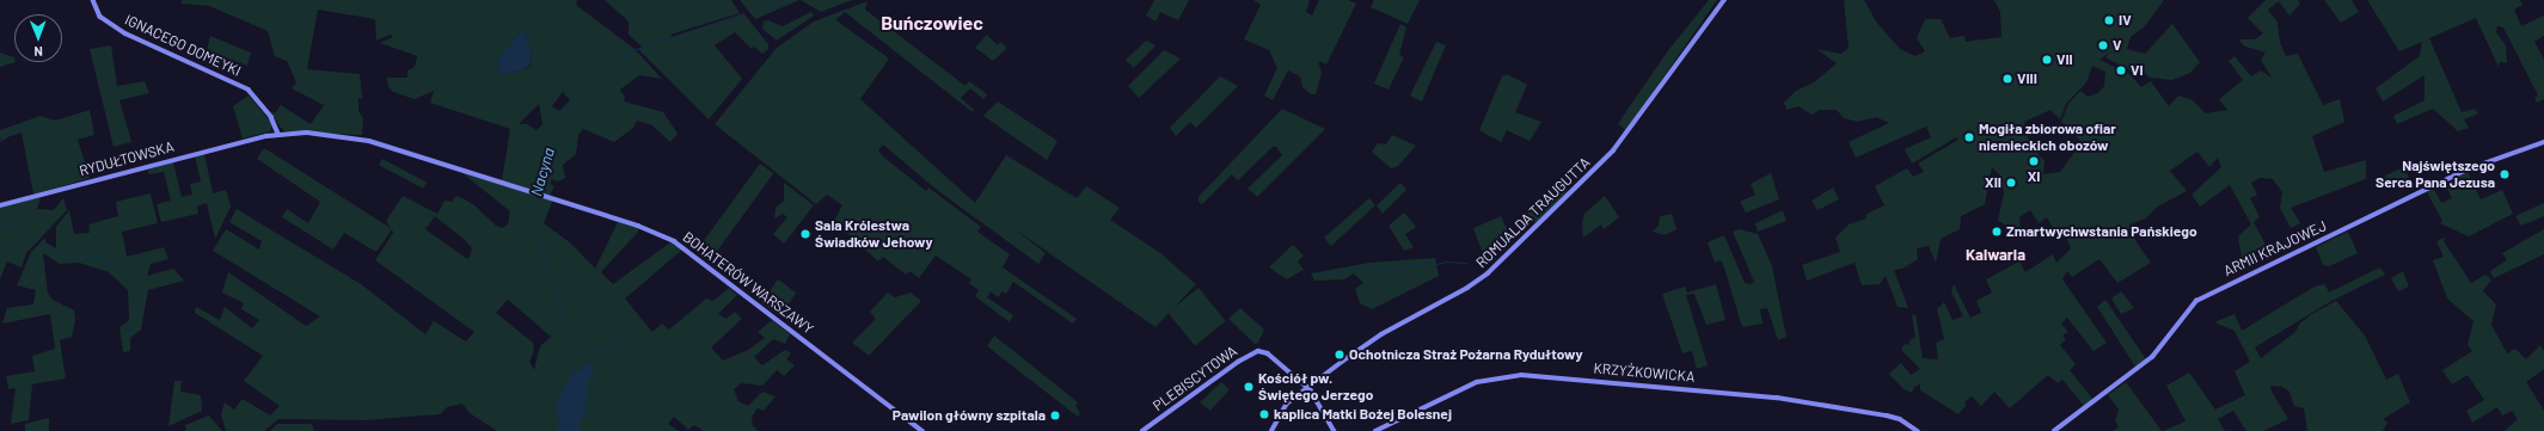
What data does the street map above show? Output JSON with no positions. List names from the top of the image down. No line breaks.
{"streets":{"street":["IGNACEGO DOMEYKI","RYDUŁTOWSKA","ROMUALDA TRAUGUTTA","ARMII KRAJOWEJ","BOHATERÓW WARSZAWY","KRZYŻKOWICKA","PLEBISCYTOWA"]},"crossings":[["IGNACEGO DOMEYKI","BOHATERÓW WARSZAWY"],["RYDUŁTOWSKA","BOHATERÓW WARSZAWY"],["ROMUALDA TRAUGUTTA","PLEBISCYTOWA"]],"districts":["Buńczowiec","Kalwaria"],"water":["Nacyna"],"places":["IV","V","VII","VI","VIII","Mogiła zbiorowa ofiar niemieckich obozów","XI","Najświętszego Serca Pana Jezusa","XII","Zmartwychwstania Pańskiego","Sala Królestwa Świadków Jehowy","Ochotnicza Straż Pożarna Rydułtowy","Kościół pw. Świętego Jerzego","kaplica Matki Bożej Bolesnej","Pawilon główny szpitala"],"north":"bottom"}
